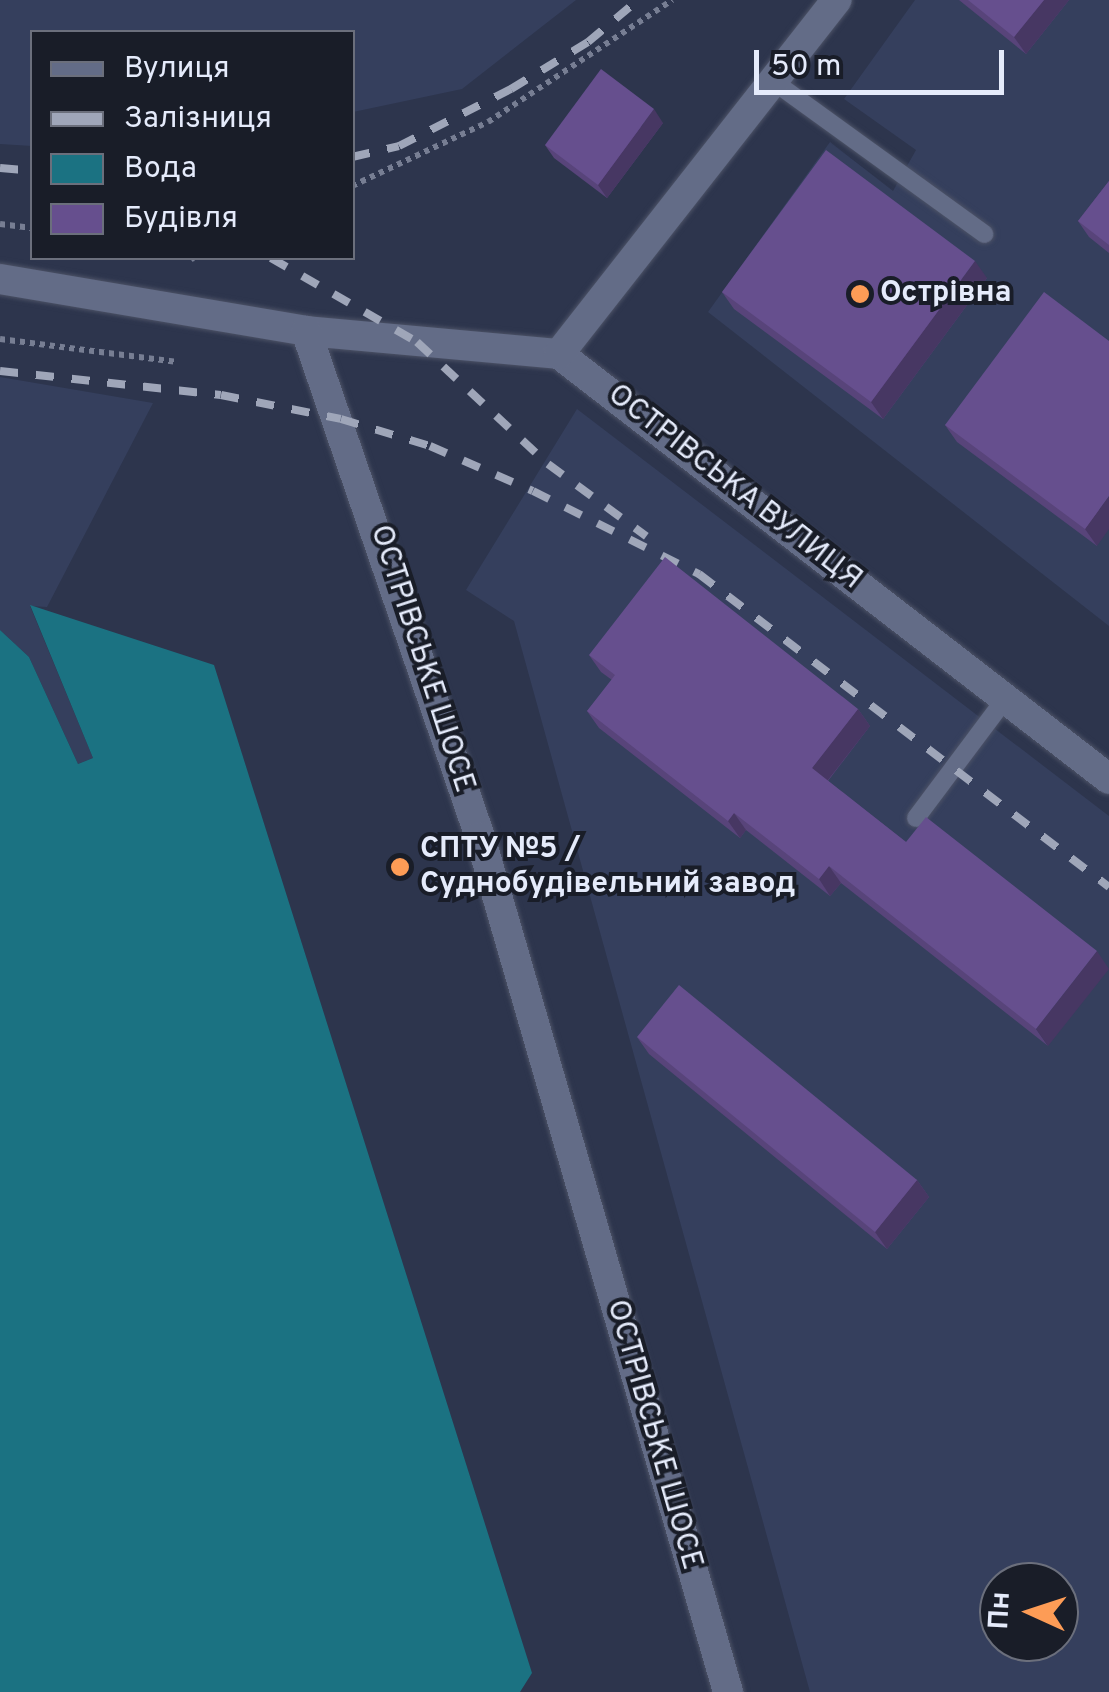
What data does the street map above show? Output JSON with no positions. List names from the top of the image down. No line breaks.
{"streets":{"street":["ОСТРІВСЬКА ВУЛИЦЯ","ОСТРІВСЬКЕ ШОСЕ"]},"places":["Острівна","СПТУ №5 / Суднобудівельний завод"],"legend":["Вулиця","Залізниця","Вода","Будівля"],"scale_bar":"50 m","north":"left"}
